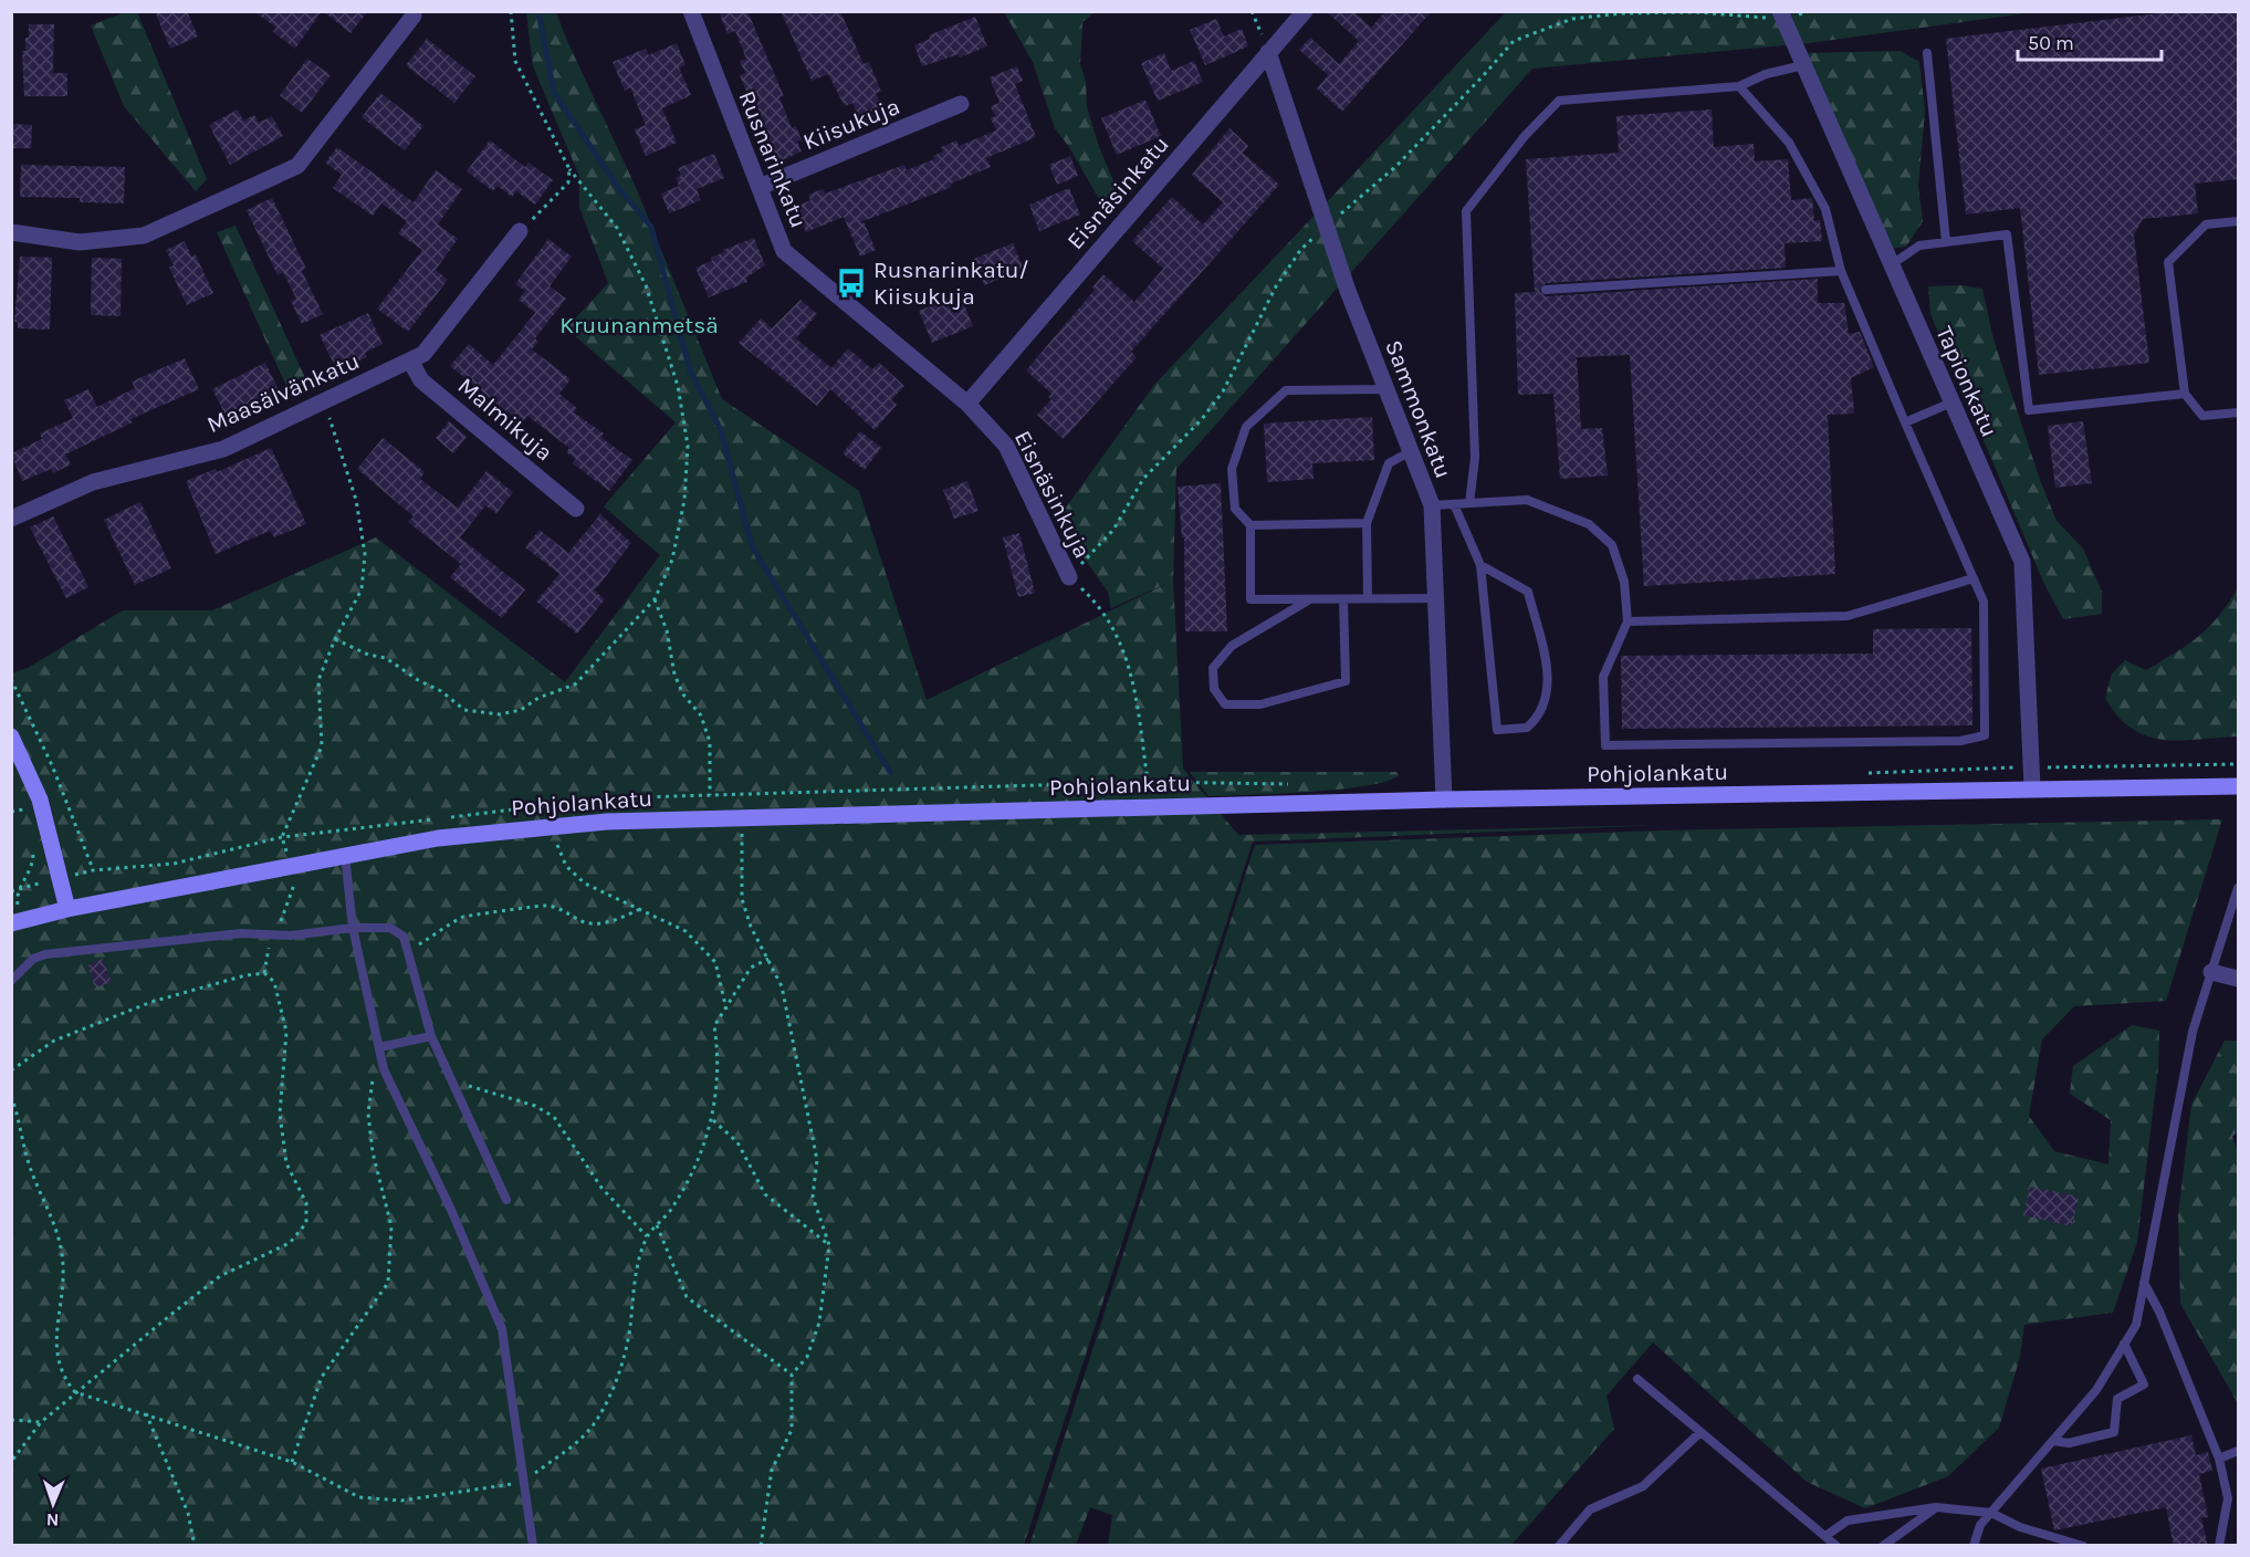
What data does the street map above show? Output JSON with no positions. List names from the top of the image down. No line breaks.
{"streets":{"main road":["Pohjolankatu"],"street":["Kiisukuja","Rusnarinkatu","Eisnäsinkatu","Tapionkatu","Maasälvänkatu","Sammonkatu","Malmikuja","Eisnäsinkuja"]},"crossings":[["Kiisukuja","Rusnarinkatu"],["Rusnarinkatu","Eisnäsinkatu"],["Rusnarinkatu","Eisnäsinkuja"],["Eisnäsinkatu","Sammonkatu"],["Eisnäsinkatu","Eisnäsinkuja"],["Tapionkatu","Pohjolankatu"],["Maasälvänkatu","Malmikuja"],["Sammonkatu","Pohjolankatu"]],"parks":["Kruunanmetsä"],"places":{"bus stop":["Rusnarinkatu/ Kiisukuja"]},"scale_bar":"50 m","north":"bottom"}
